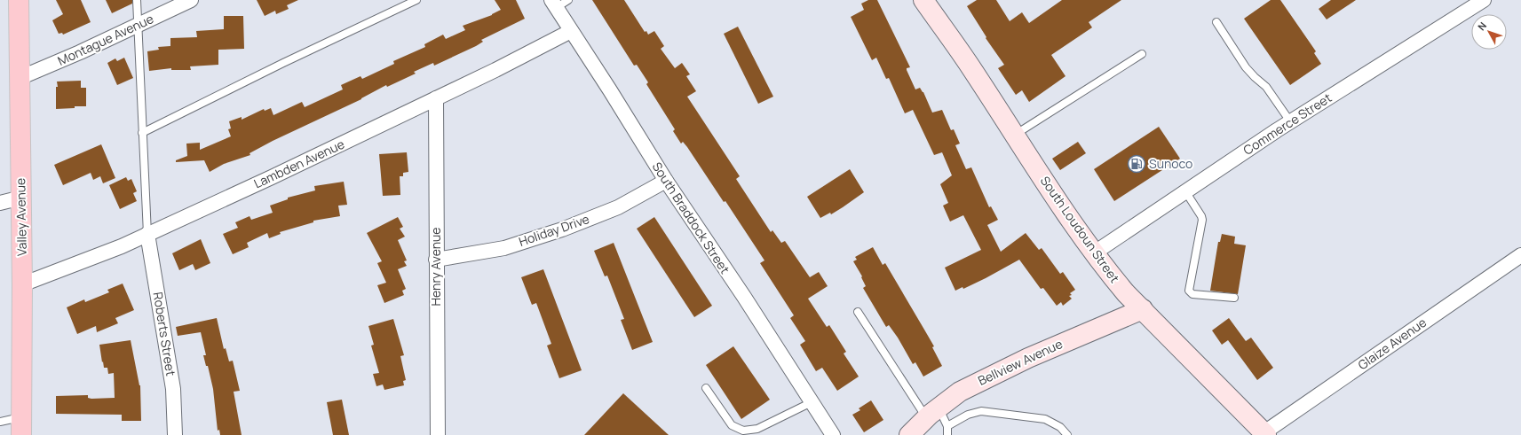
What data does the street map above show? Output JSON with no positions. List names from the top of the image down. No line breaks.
{"streets":{"main road":["Valley Avenue"],"street":["Montague Avenue","Commerce Street","Lambden Avenue","South Braddock Street","South Loudoun Street","Holiday Drive","Henry Avenue","Roberts Street","Glaize Avenue","Bellview Avenue"]},"crossings":[["Montague Avenue","Valley Avenue"],["Commerce Street","South Loudoun Street"],["Lambden Avenue","Valley Avenue"],["Lambden Avenue","South Braddock Street"],["Lambden Avenue","Henry Avenue"],["Lambden Avenue","Roberts Street"],["South Braddock Street","Holiday Drive"],["South Loudoun Street","Glaize Avenue"],["South Loudoun Street","Bellview Avenue"],["Holiday Drive","Henry Avenue"]],"places":{"fuel station":["Sunoco"]},"north":"top left"}
